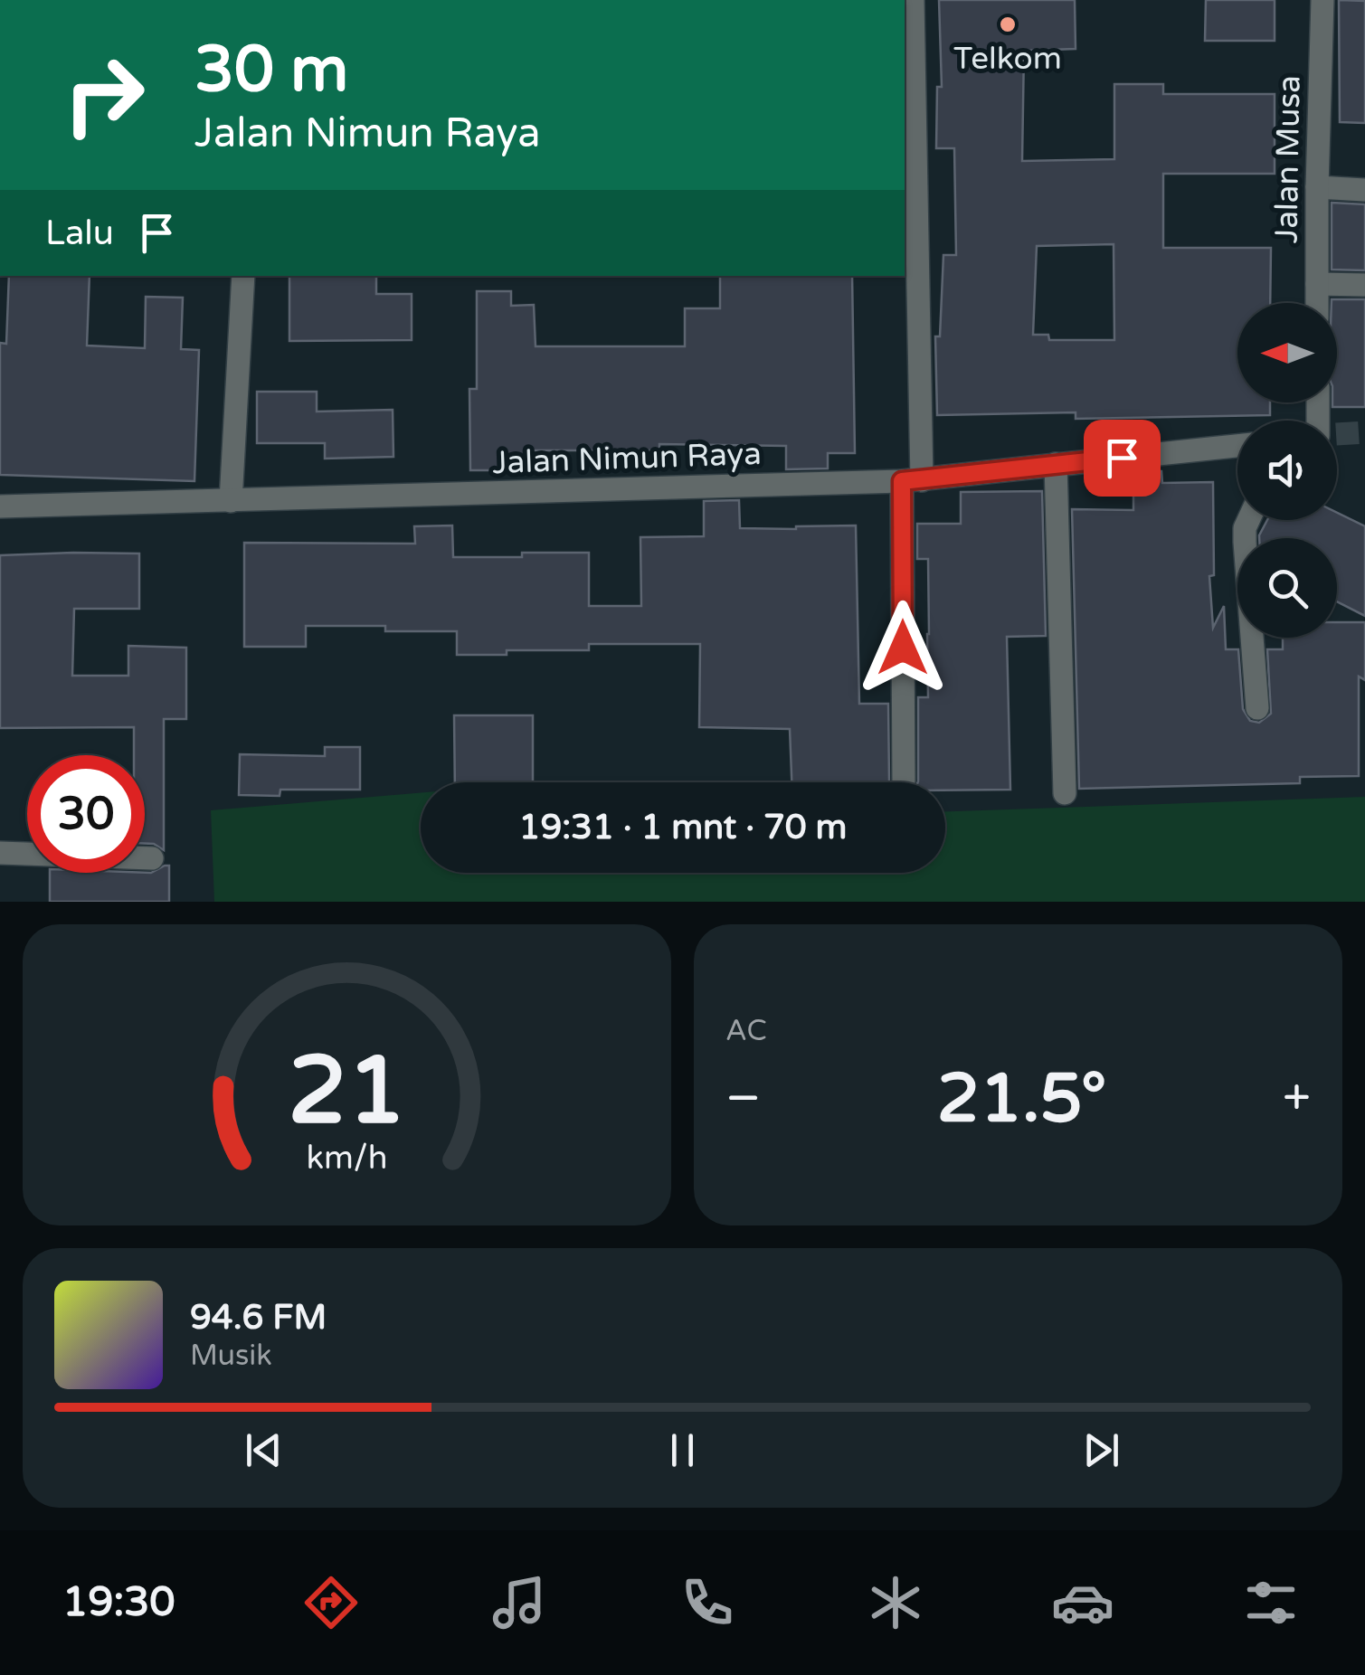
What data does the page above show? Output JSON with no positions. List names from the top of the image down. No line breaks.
{"streets":{"street":["Jalan Musa","Jalan Nimun Raya"]},"places":["Telkom"],"north":"left","page":{"turn":["30 m","Jalan Nimun Raya"],"then":"Lalu","limit":"30","trip":"19:31 · 1 mnt · 70 m","tile":"AC","heat":["−","21.5°","+"],"song":["94.6 FM","Musik"],"tabs":"19:30","gauge":["21","km/h"]}}
